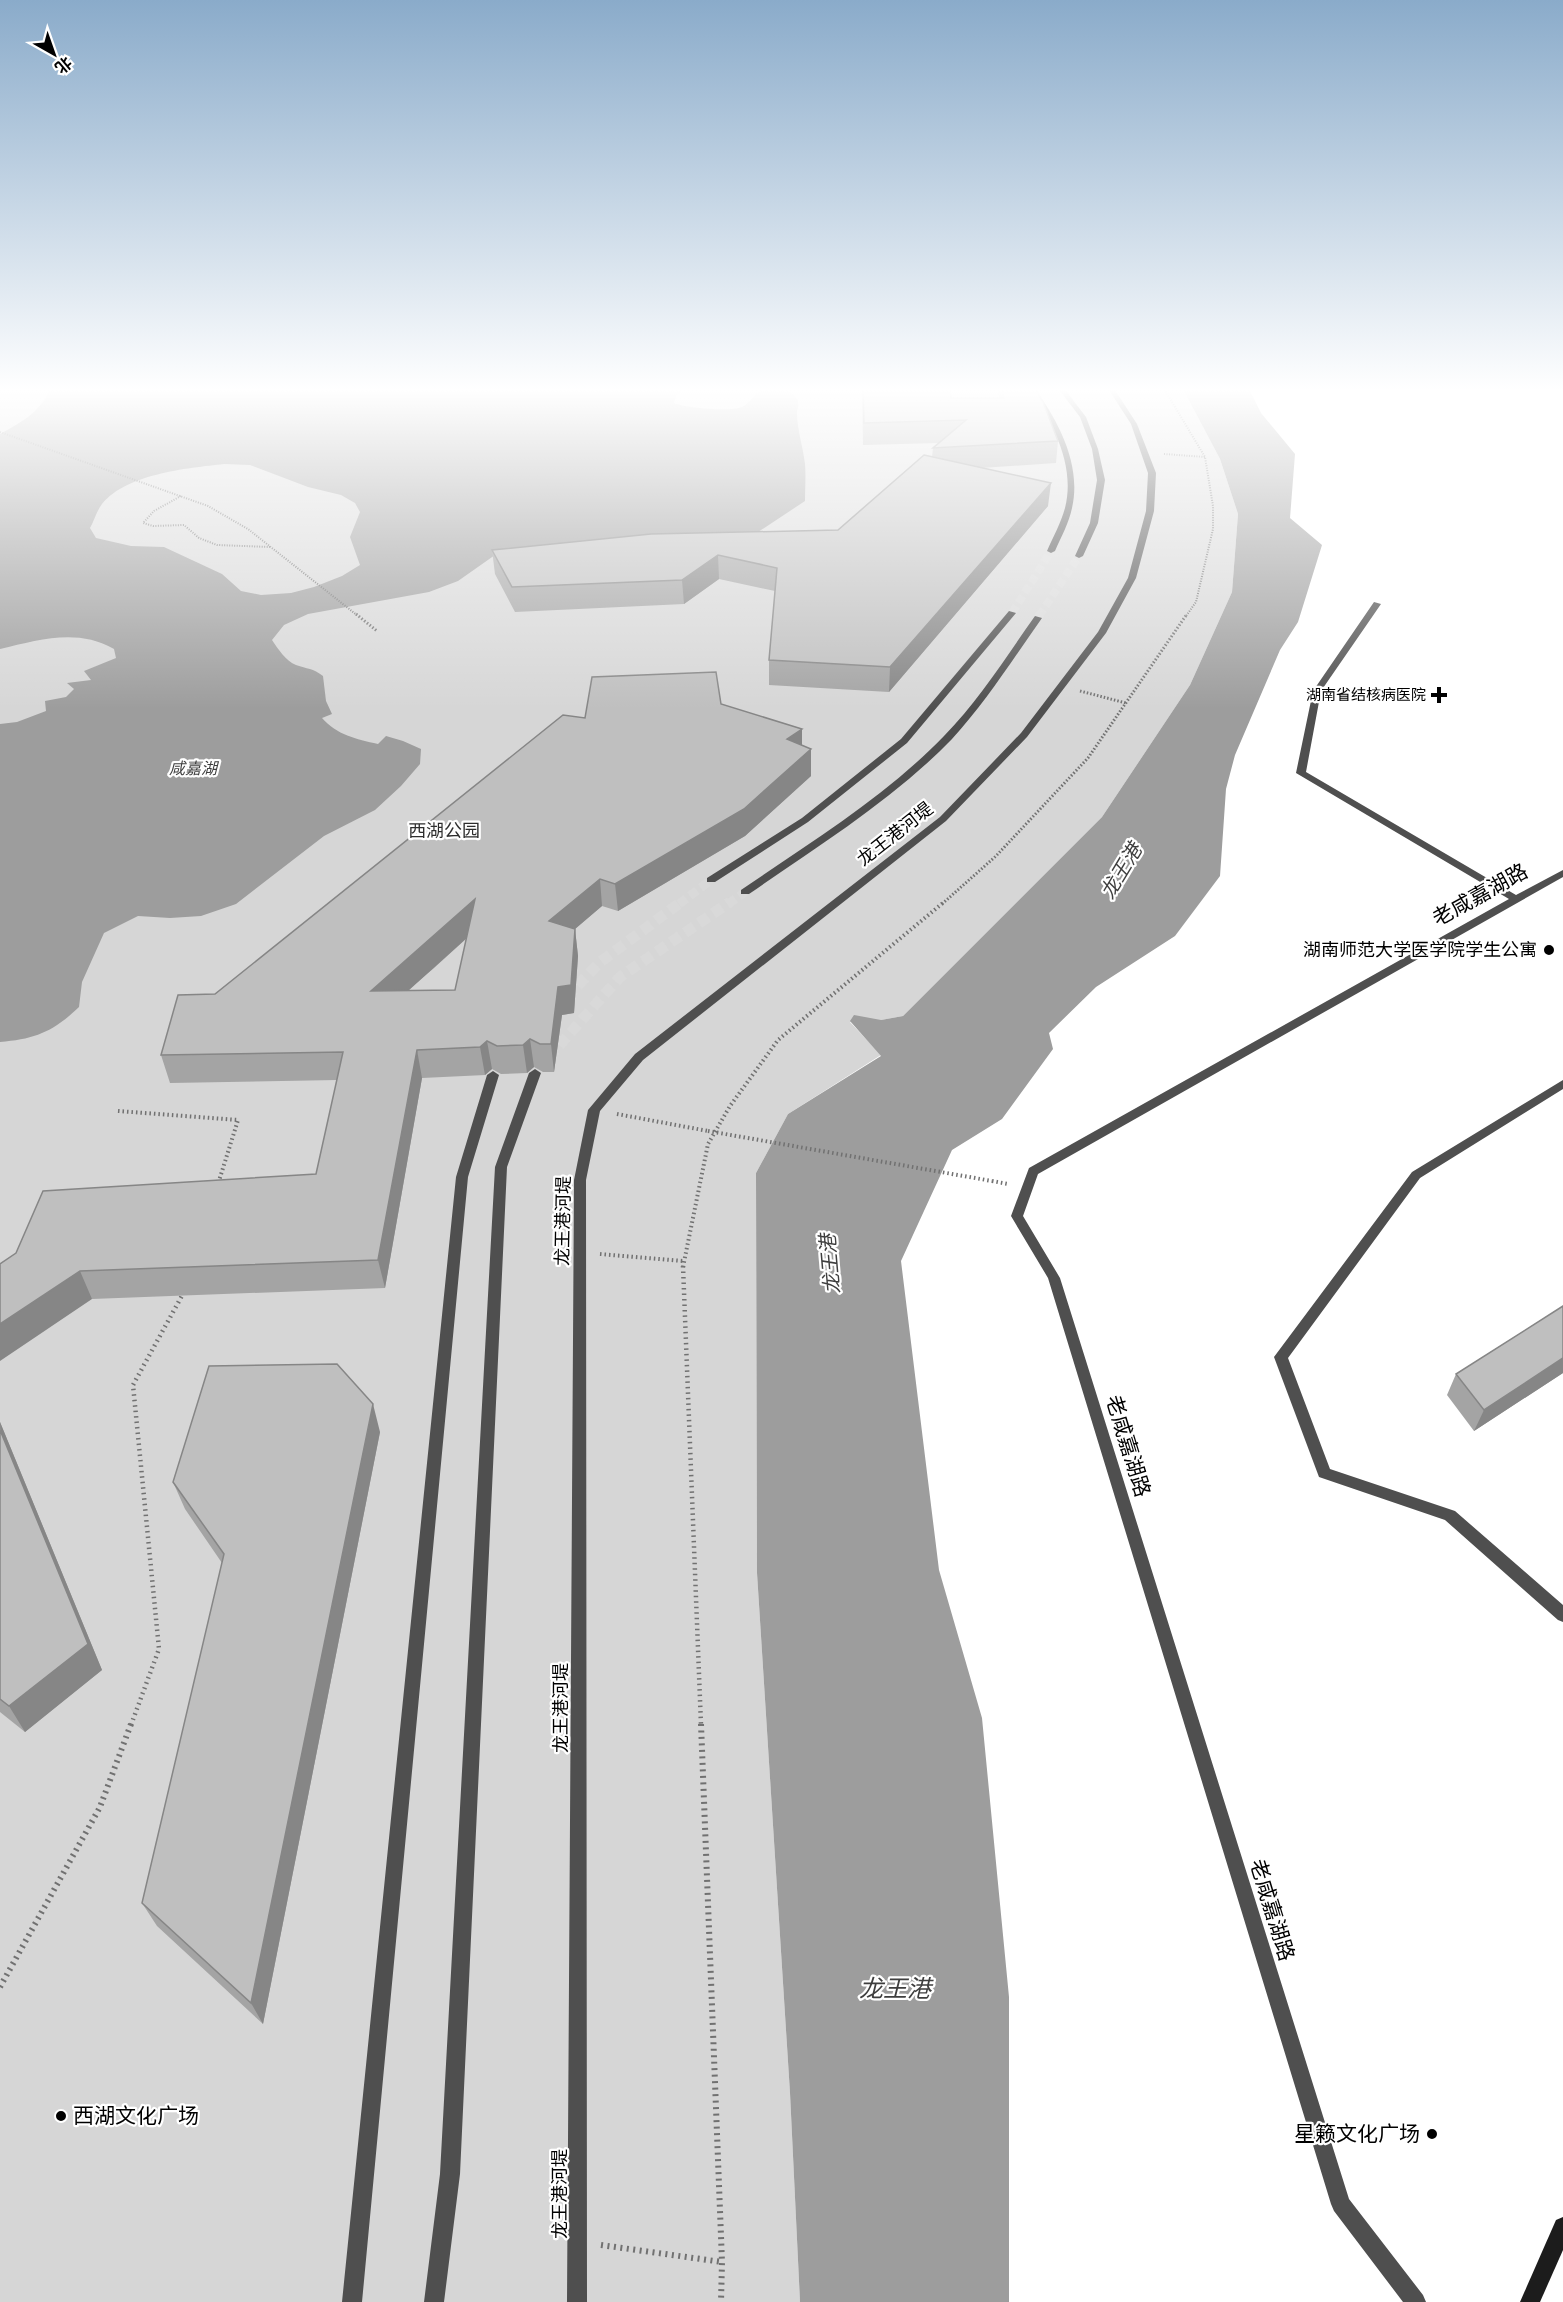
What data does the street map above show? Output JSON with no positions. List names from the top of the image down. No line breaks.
{"streets":{"street":["龙王港河堤","老咸嘉湖路"]},"water":["咸嘉湖","龙王港"],"parks":["西湖公园"],"places":{"health":["湖南省结核病医院"],"other":["湖南师范大学医学院学生公寓","西湖文化广场","星籁文化广场"]},"north":"bottom right"}
